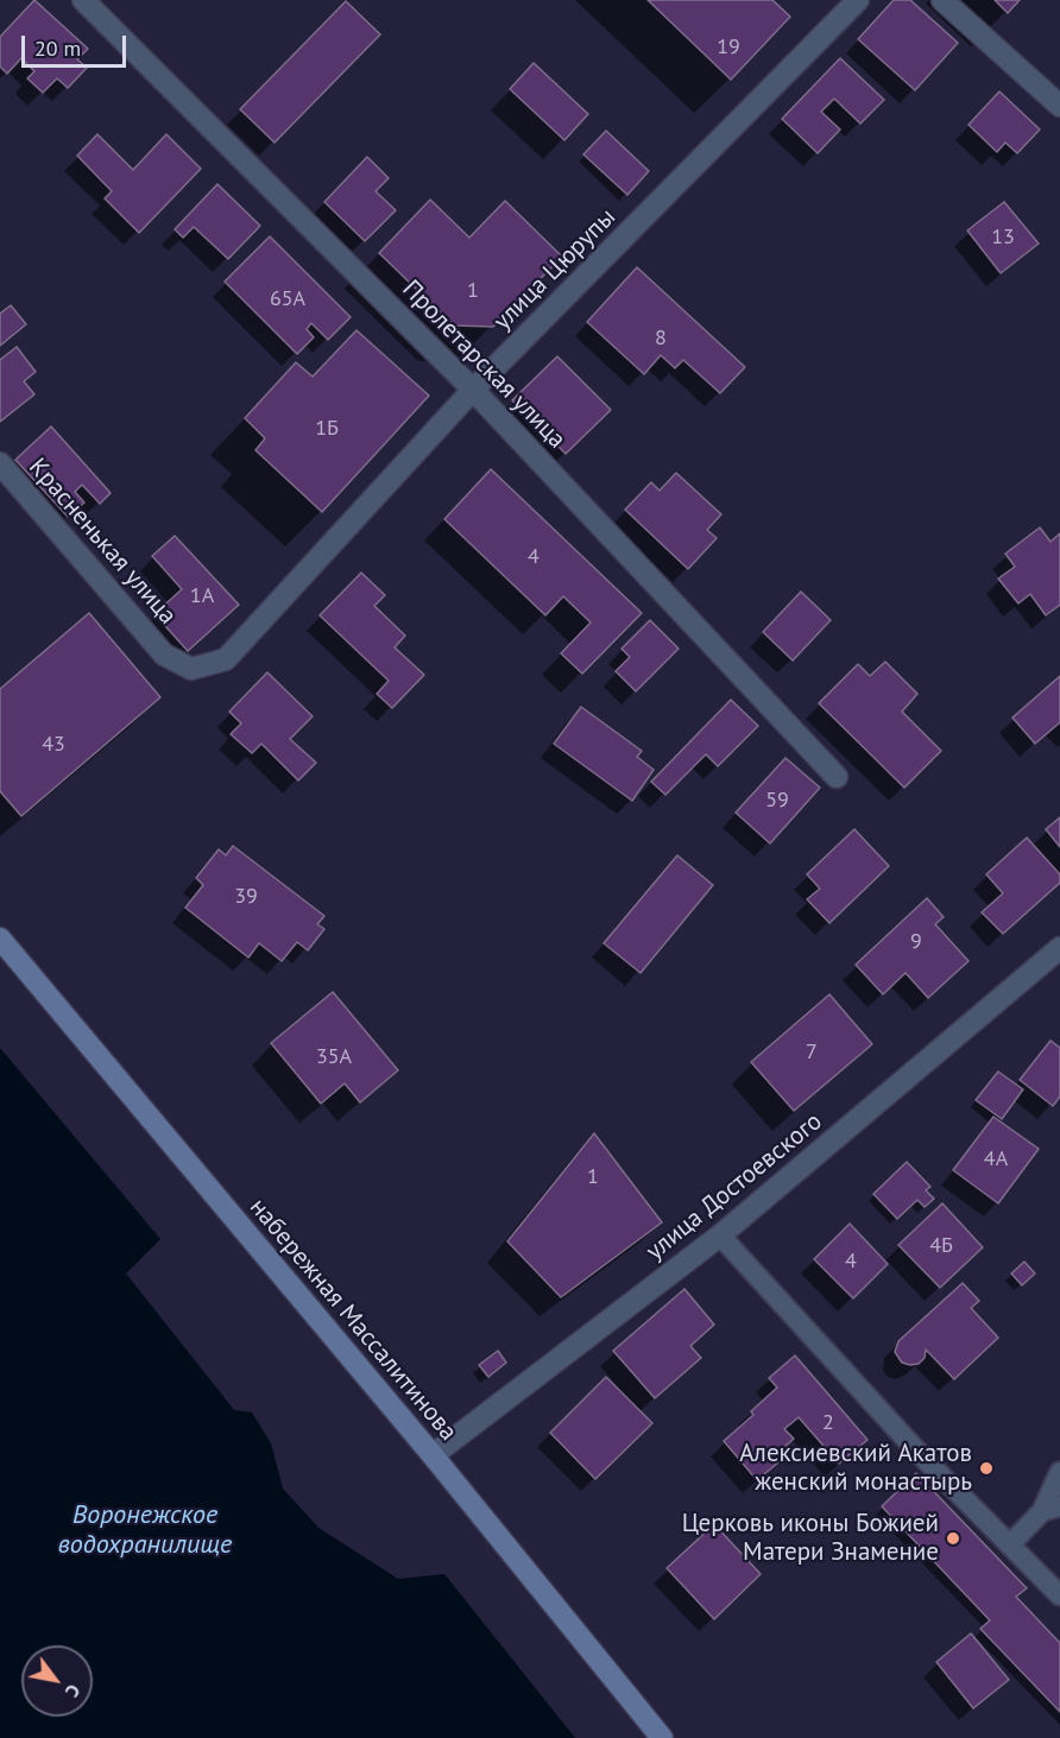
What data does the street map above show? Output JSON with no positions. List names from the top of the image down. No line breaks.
{"streets":{"main road":["набережная Массалитинова"],"street":["улица Цюрупы","Пролетарская улица","Красненькая улица","улица Достоевского"]},"crossings":[["улица Цюрупы","Пролетарская улица"],["улица Цюрупы","Красненькая улица"],["улица Достоевского","набережная Массалитинова"]],"water":["Воронежское водохранилище"],"places":["Алексиевский Акатов женский монастырь","Церковь иконы Божией Матери Знамение"],"house_numbers":["19","13","1","65А","8","1Б","4","1А","43","59","39","9","7","35А","4А","1","4Б","4","2"],"scale_bar":"20 m","north":"bottom right"}
